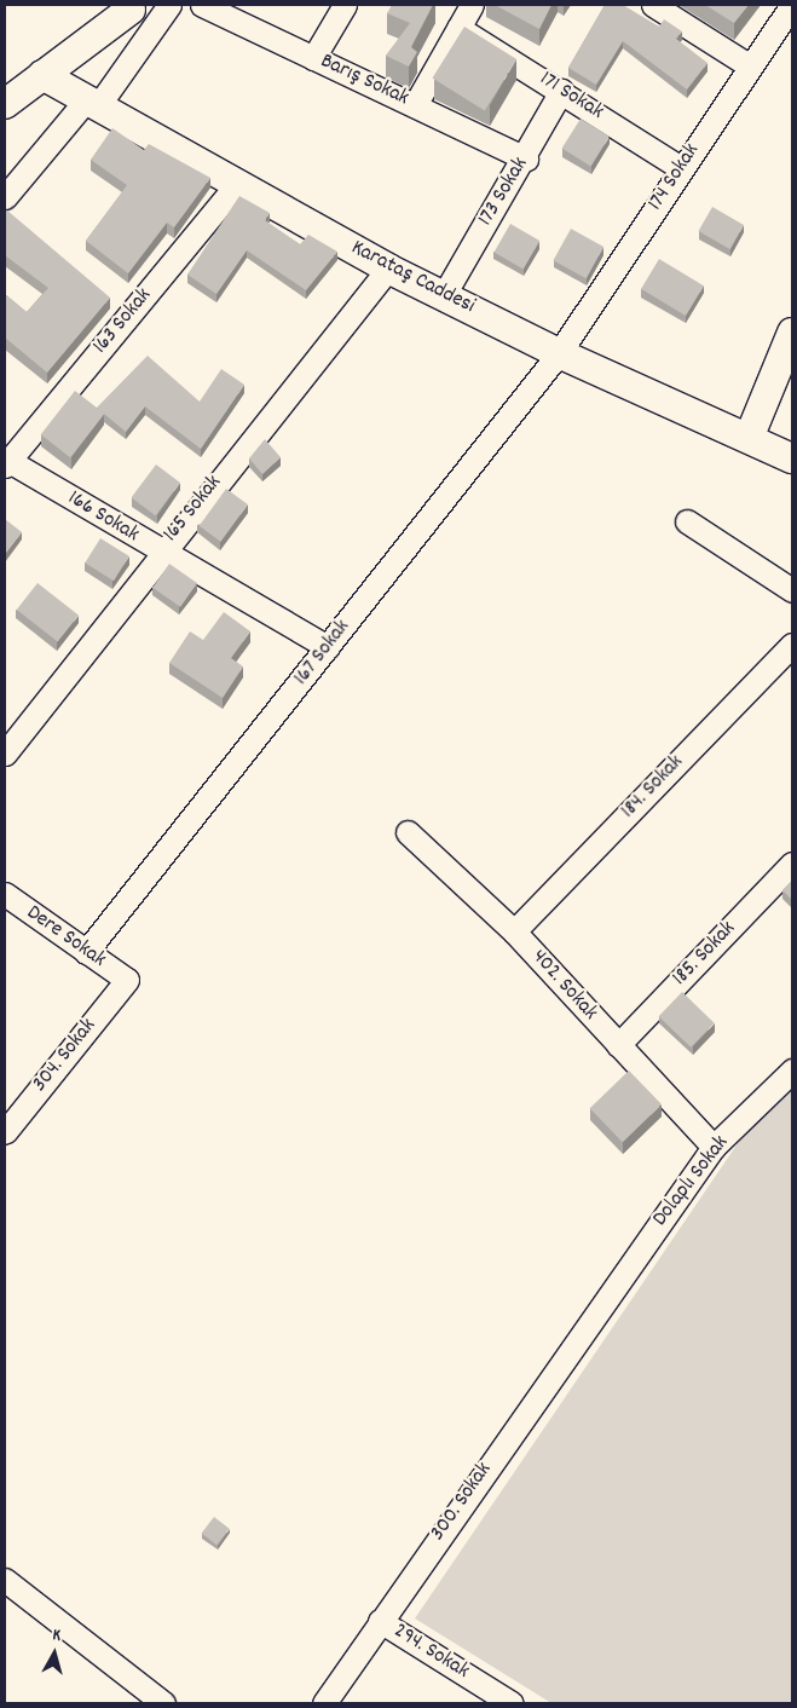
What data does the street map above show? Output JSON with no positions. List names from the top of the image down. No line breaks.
{"streets":{"street":["Barış Sokak","171 Sokak","174 Sokak","173 Sokak","Karataş Caddesi","163 Sokak","165 Sokak","166 Sokak","167 Sokak","184. Sokak","Dere Sokak","185. Sokak","402. Sokak","304. Sokak","Dolaplı Sokak","300. Sokak","294. Sokak"]},"crossings":[["Barış Sokak","173 Sokak"],["171 Sokak","174 Sokak"],["171 Sokak","173 Sokak"],["174 Sokak","Karataş Caddesi"],["174 Sokak","167 Sokak"],["173 Sokak","Karataş Caddesi"],["Karataş Caddesi","163 Sokak"],["Karataş Caddesi","165 Sokak"],["Karataş Caddesi","167 Sokak"],["163 Sokak","166 Sokak"],["165 Sokak","166 Sokak"],["166 Sokak","167 Sokak"],["167 Sokak","Dere Sokak"],["184. Sokak","402. Sokak"],["Dere Sokak","304. Sokak"],["185. Sokak","402. Sokak"],["402. Sokak","Dolaplı Sokak"],["Dolaplı Sokak","300. Sokak"],["300. Sokak","294. Sokak"]],"north":"top"}
